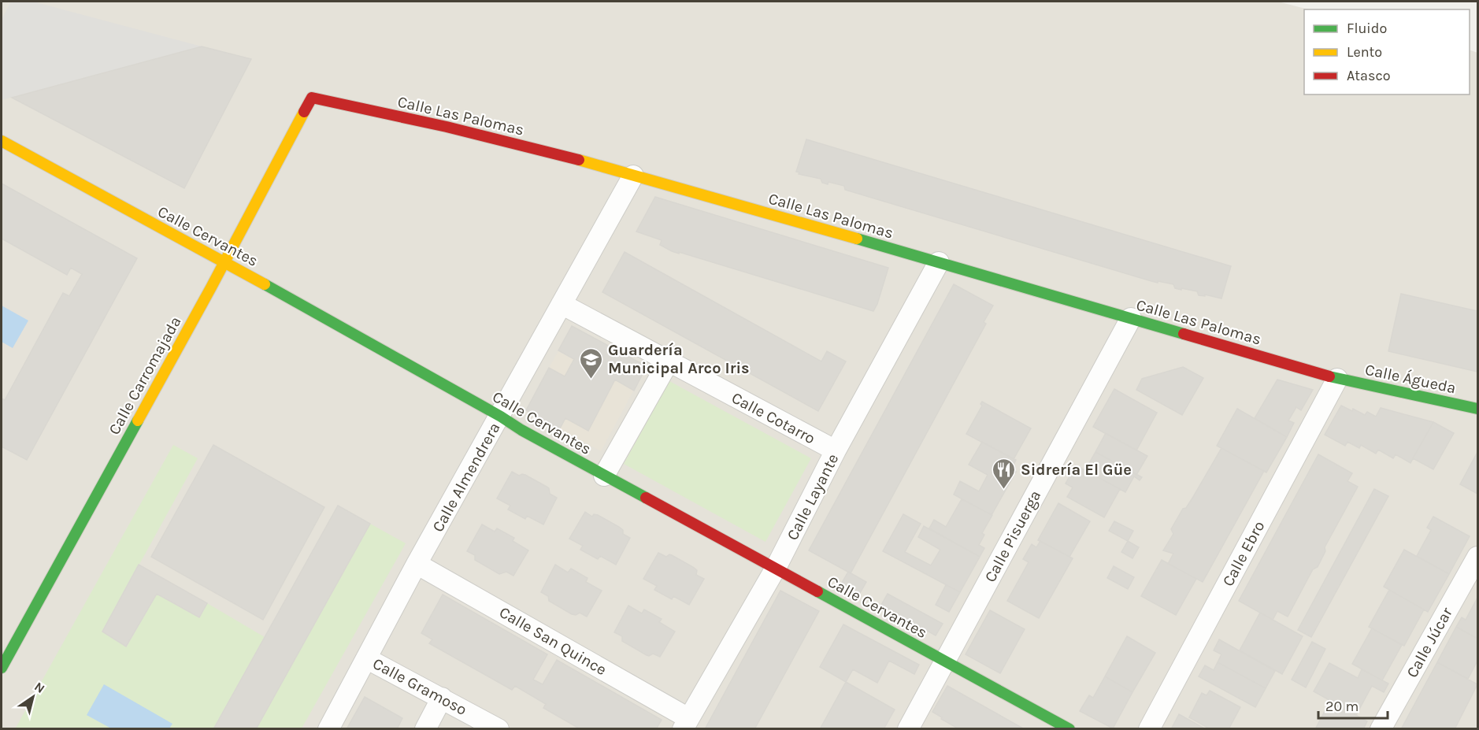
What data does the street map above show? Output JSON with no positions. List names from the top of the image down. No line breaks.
{"streets":{"street":["Calle Las Palomas","Calle Cervantes","Calle Carromajada","Calle Águeda","Calle Cotarro","Calle Almendrera","Calle Layante","Calle Pisuerga","Calle Ebro","Calle San Quince","Calle Júcar","Calle Gramoso"]},"crossings":[["Calle Las Palomas","Calle Carromajada"],["Calle Las Palomas","Calle Águeda"],["Calle Las Palomas","Calle Almendrera"],["Calle Las Palomas","Calle Layante"],["Calle Las Palomas","Calle Pisuerga"],["Calle Las Palomas","Calle Ebro"],["Calle Cervantes","Calle Carromajada"],["Calle Cervantes","Calle Almendrera"],["Calle Cervantes","Calle Layante"],["Calle Cervantes","Calle Pisuerga"],["Calle Águeda","Calle Ebro"],["Calle Cotarro","Calle Almendrera"],["Calle Cotarro","Calle Layante"],["Calle Almendrera","Calle San Quince"],["Calle Almendrera","Calle Gramoso"],["Calle Layante","Calle San Quince"]],"places":{"school or university":["Guardería Municipal Arco Iris"],"restaurant":["Sidrería El Güe"]},"legend":["Fluido","Lento","Atasco"],"scale_bar":"20 m","north":"top right"}
